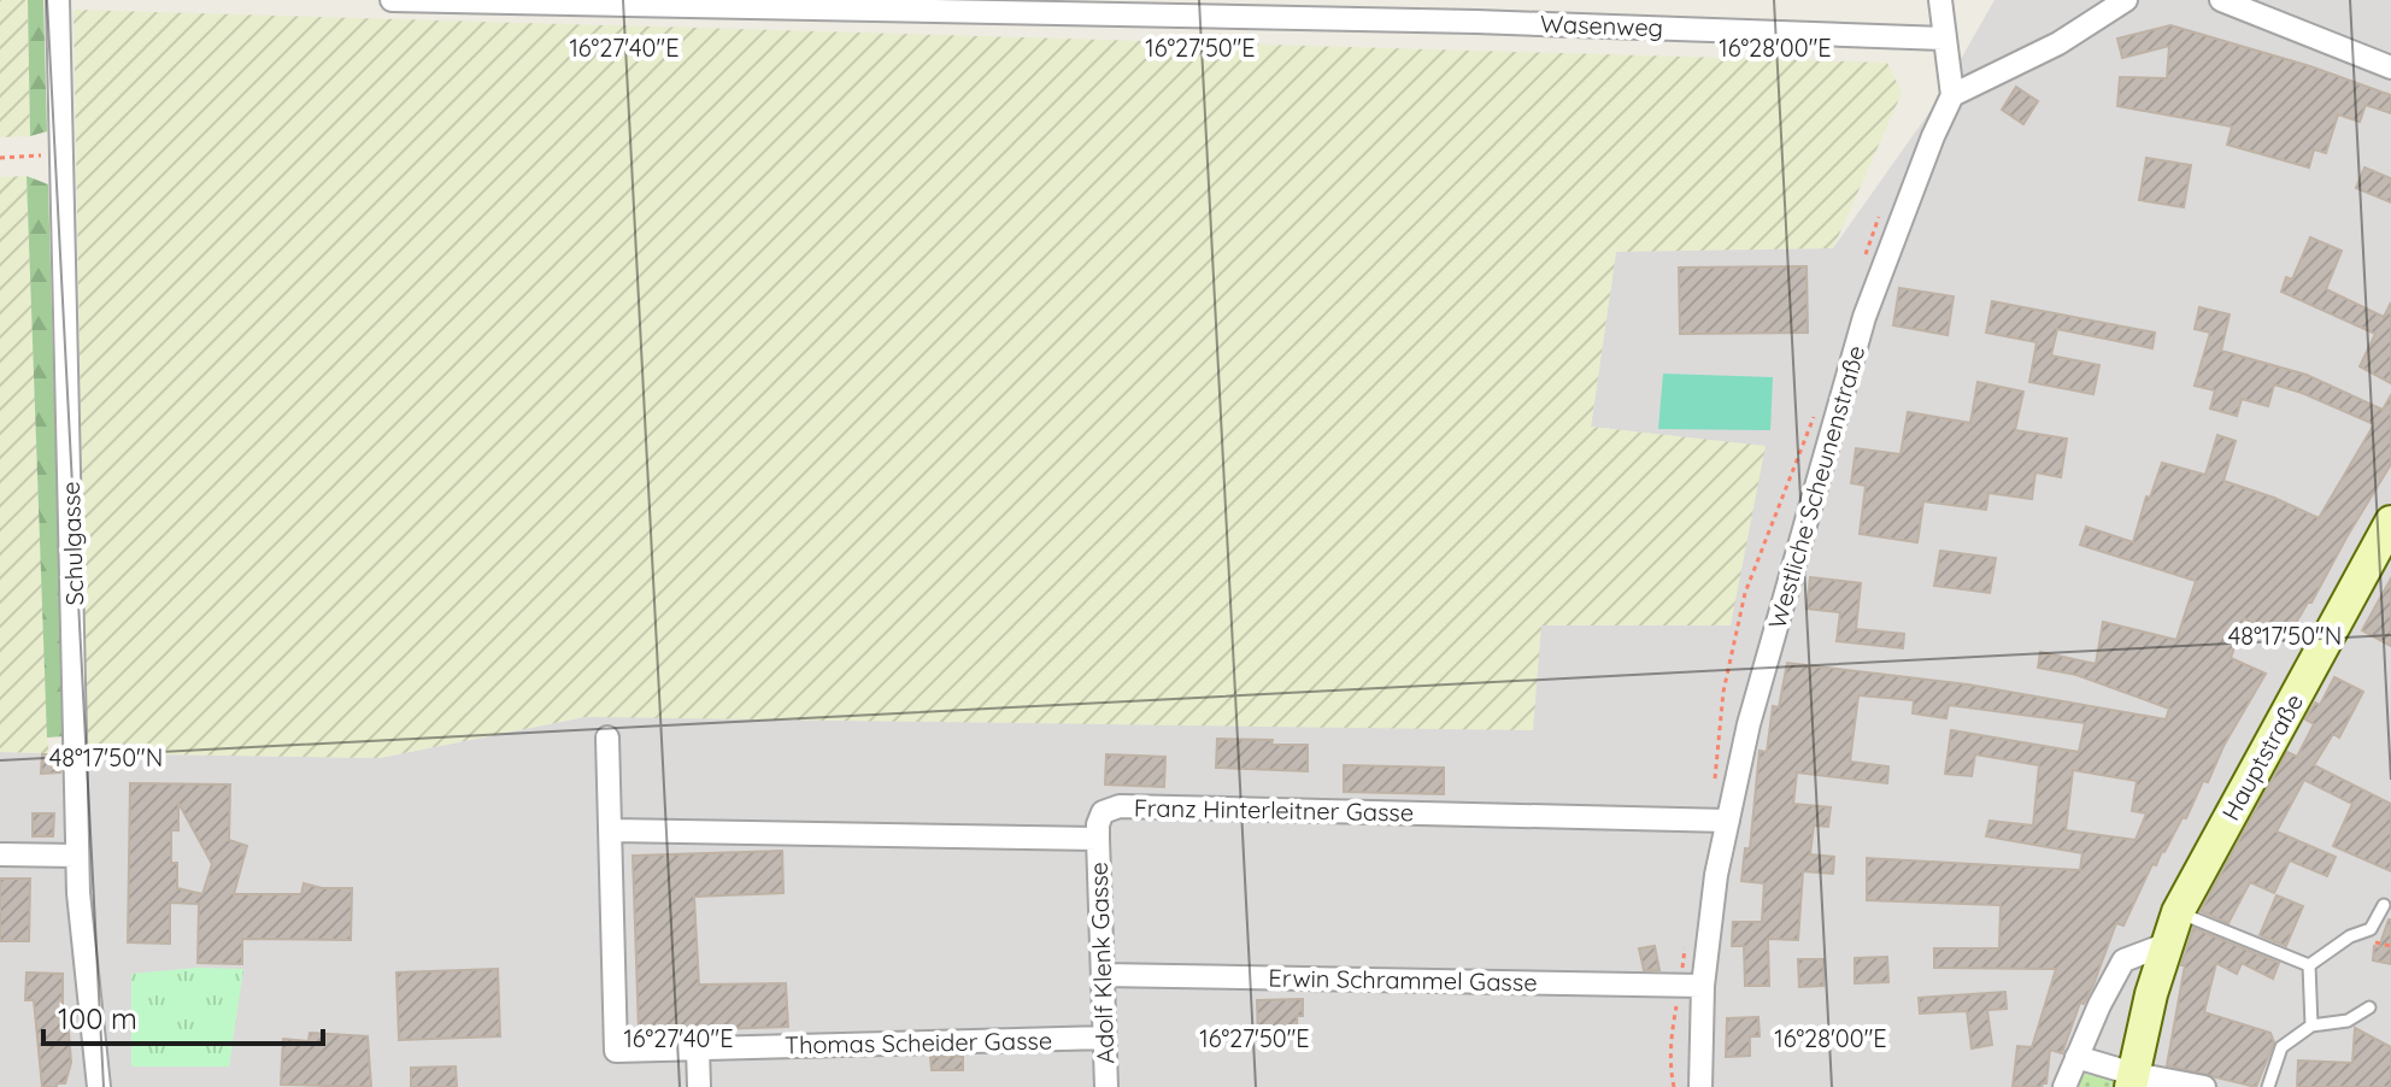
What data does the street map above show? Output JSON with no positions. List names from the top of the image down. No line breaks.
{"streets":{"main road":["Hauptstraße"],"street":["Wasenweg","Westliche Scheunenstraße","Schulgasse","Franz Hinterleitner Gasse","Adolf Klenk Gasse","Erwin Schrammel Gasse","Thomas Scheider Gasse"]},"crossings":[["Westliche Scheunenstraße","Franz Hinterleitner Gasse"],["Westliche Scheunenstraße","Erwin Schrammel Gasse"],["Franz Hinterleitner Gasse","Adolf Klenk Gasse"],["Adolf Klenk Gasse","Erwin Schrammel Gasse"],["Adolf Klenk Gasse","Thomas Scheider Gasse"]],"scale_bar":"100 m","coordinates":["16°27'40\"E","16°27'50\"E","16°28'00\"E","48°17'50\"N"]}
